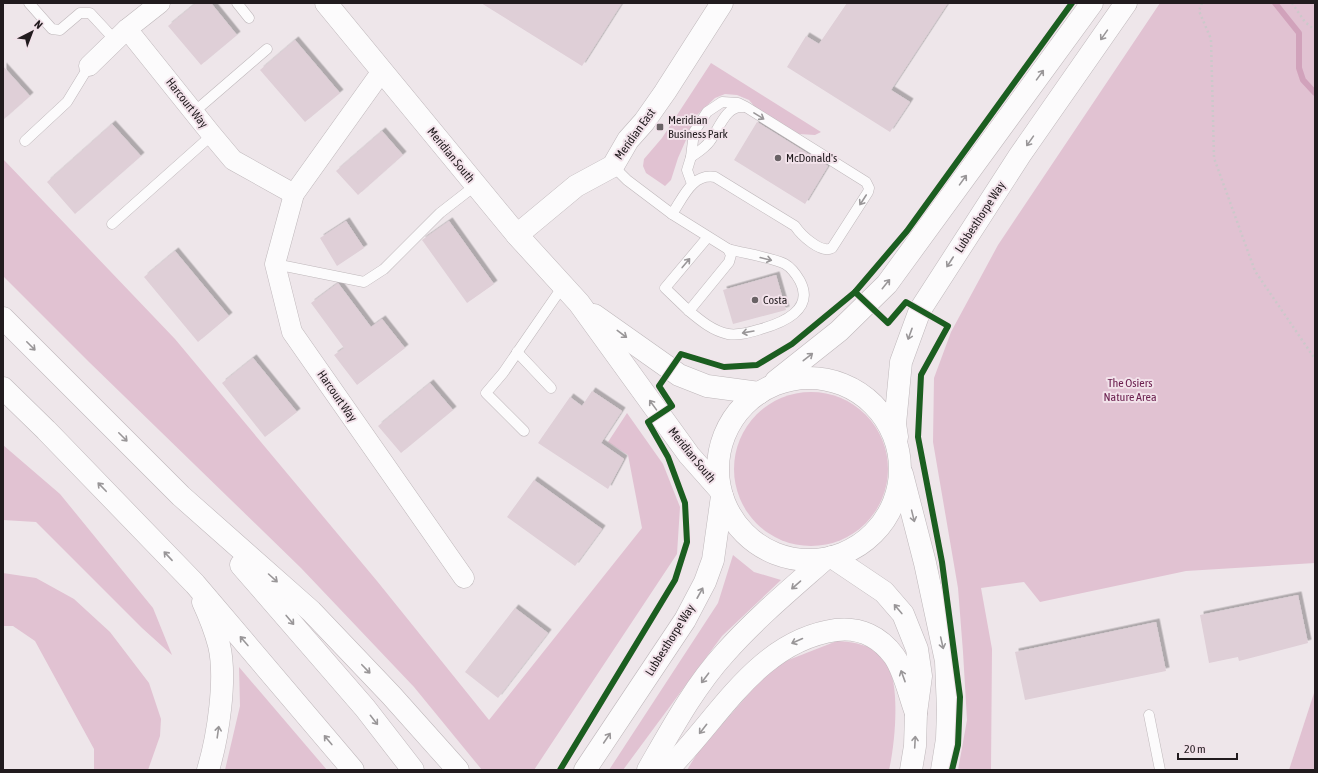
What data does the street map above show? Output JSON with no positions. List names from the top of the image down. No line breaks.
{"streets":{"main road":["Meridian East","Meridian South","Lubbesthorpe Way"],"street":["Harcourt Way"]},"crossings":[["Harcourt Way","Meridian South"],["Meridian East","Meridian South"],["Meridian South","Lubbesthorpe Way"]],"parks":["The Osiers Nature Area"],"places":{"transit":["Meridian Business Park"],"other":["McDonald's","Costa"]},"scale_bar":"20 m","north":"top right"}
